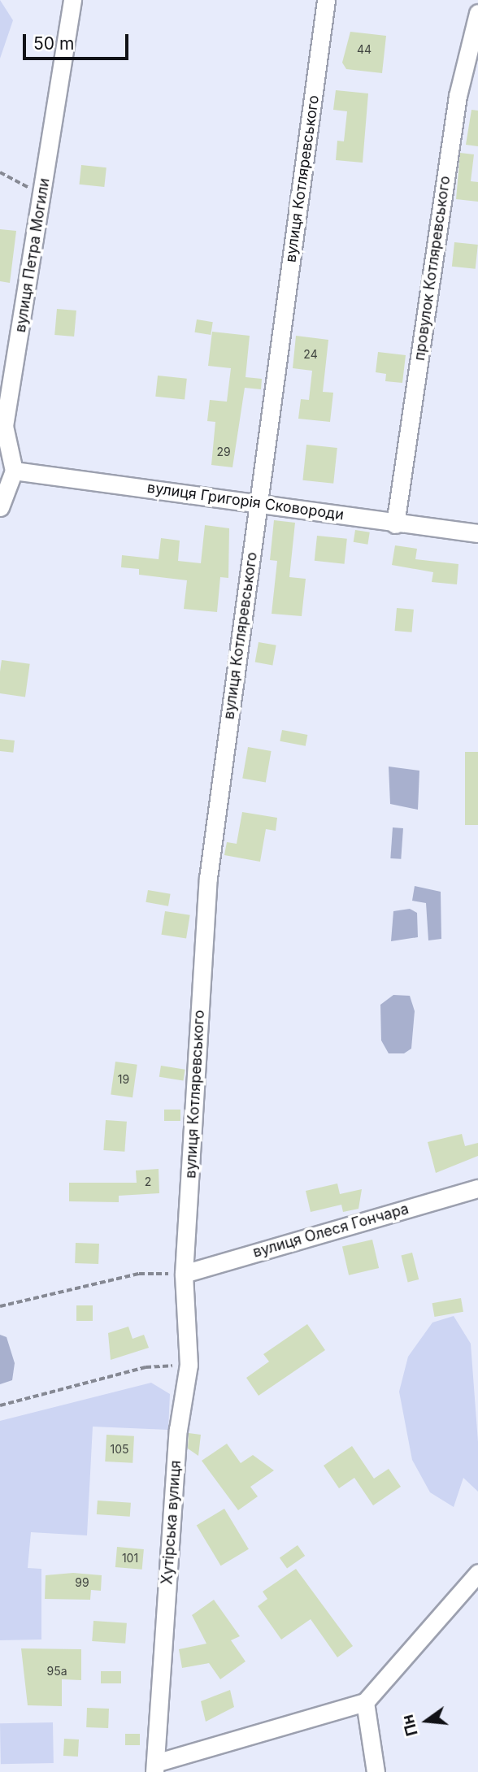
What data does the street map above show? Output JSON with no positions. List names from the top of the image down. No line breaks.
{"streets":{"street":["вулиця Котляревського","вулиця Петра Могили","провулок Котляревського","вулиця Григорія Сковороди","вулиця Олеся Гончара","Хутірська вулиця"]},"crossings":[["вулиця Котляревського","вулиця Григорія Сковороди"],["вулиця Котляревського","вулиця Олеся Гончара"],["вулиця Котляревського","Хутірська вулиця"],["вулиця Петра Могили","вулиця Григорія Сковороди"],["провулок Котляревського","вулиця Григорія Сковороди"],["вулиця Олеся Гончара","Хутірська вулиця"]],"house_numbers":["44","24","29","19","2","105","101","99","95а"],"scale_bar":"50 m","north":"left"}
